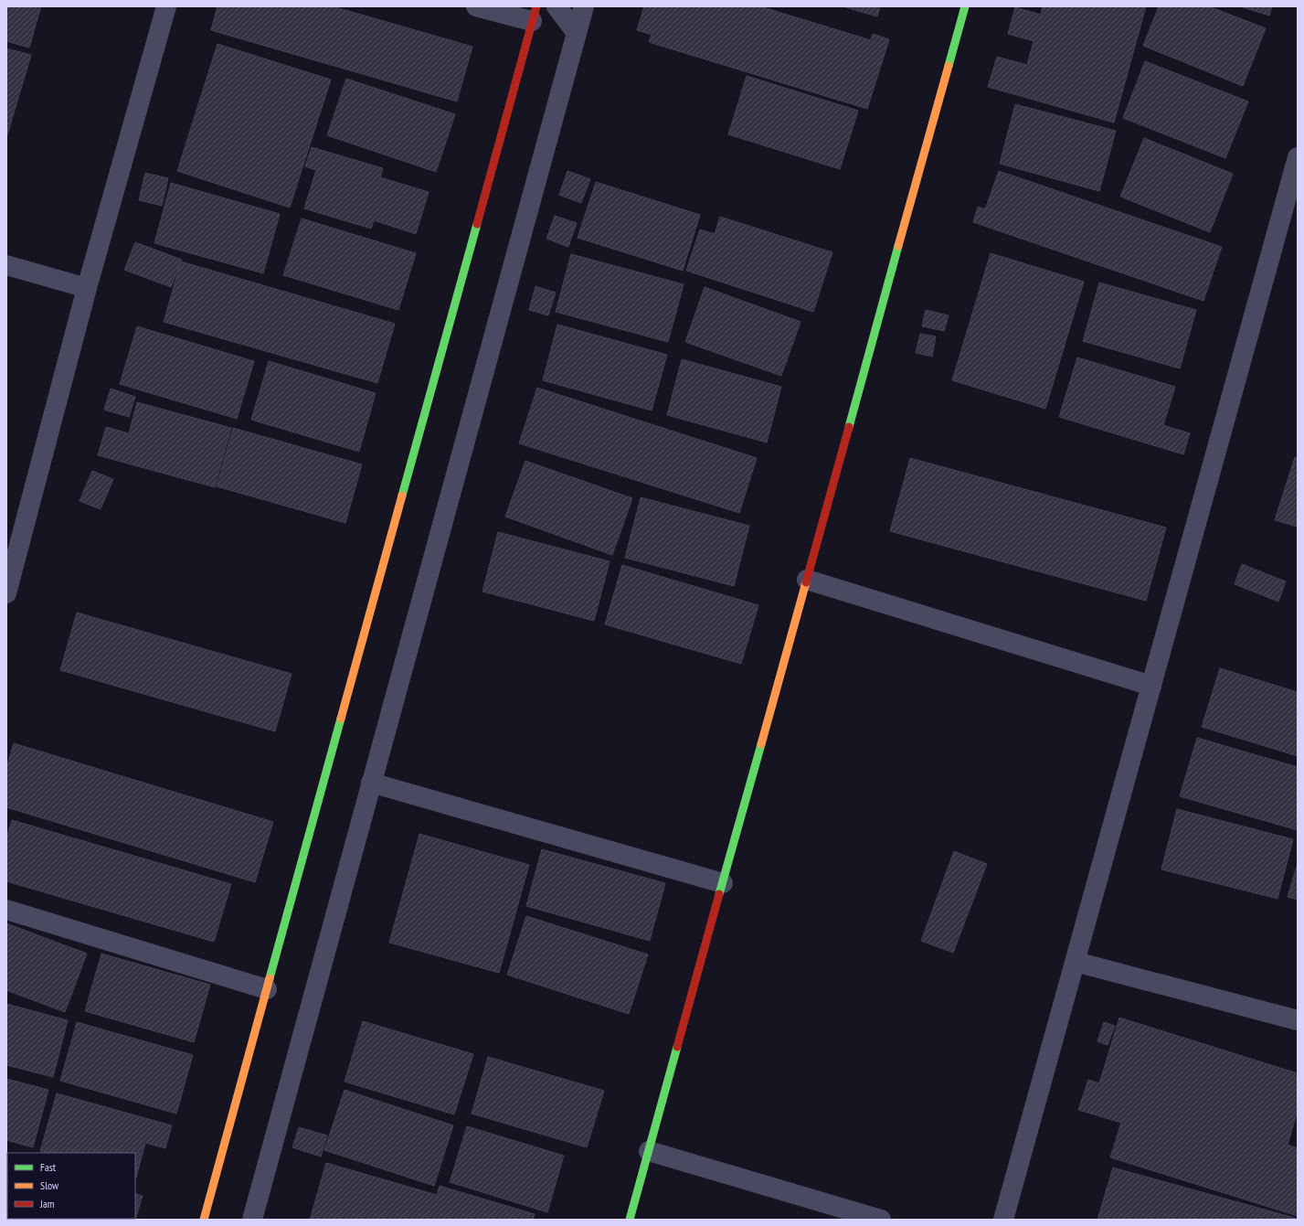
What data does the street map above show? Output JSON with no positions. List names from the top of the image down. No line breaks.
{"legend":["Fast","Slow","Jam"]}
